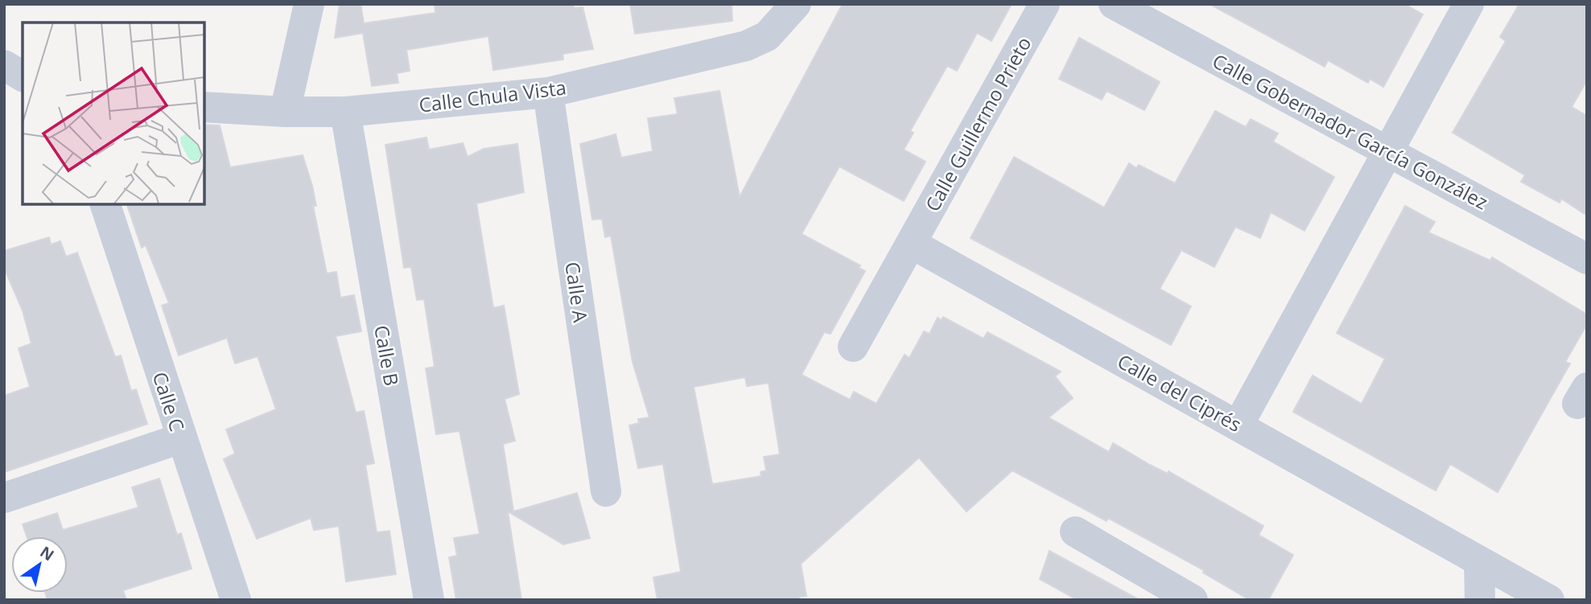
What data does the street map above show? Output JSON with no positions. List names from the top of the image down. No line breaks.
{"streets":{"street":["Calle Chula Vista","Calle Guillermo Prieto","Calle Gobernador García González","Calle A","Calle B","Calle del Ciprés","Calle C"]},"crossings":[["Calle Chula Vista","Calle A"],["Calle Chula Vista","Calle B"],["Calle Guillermo Prieto","Calle del Ciprés"]],"north":"top right"}
